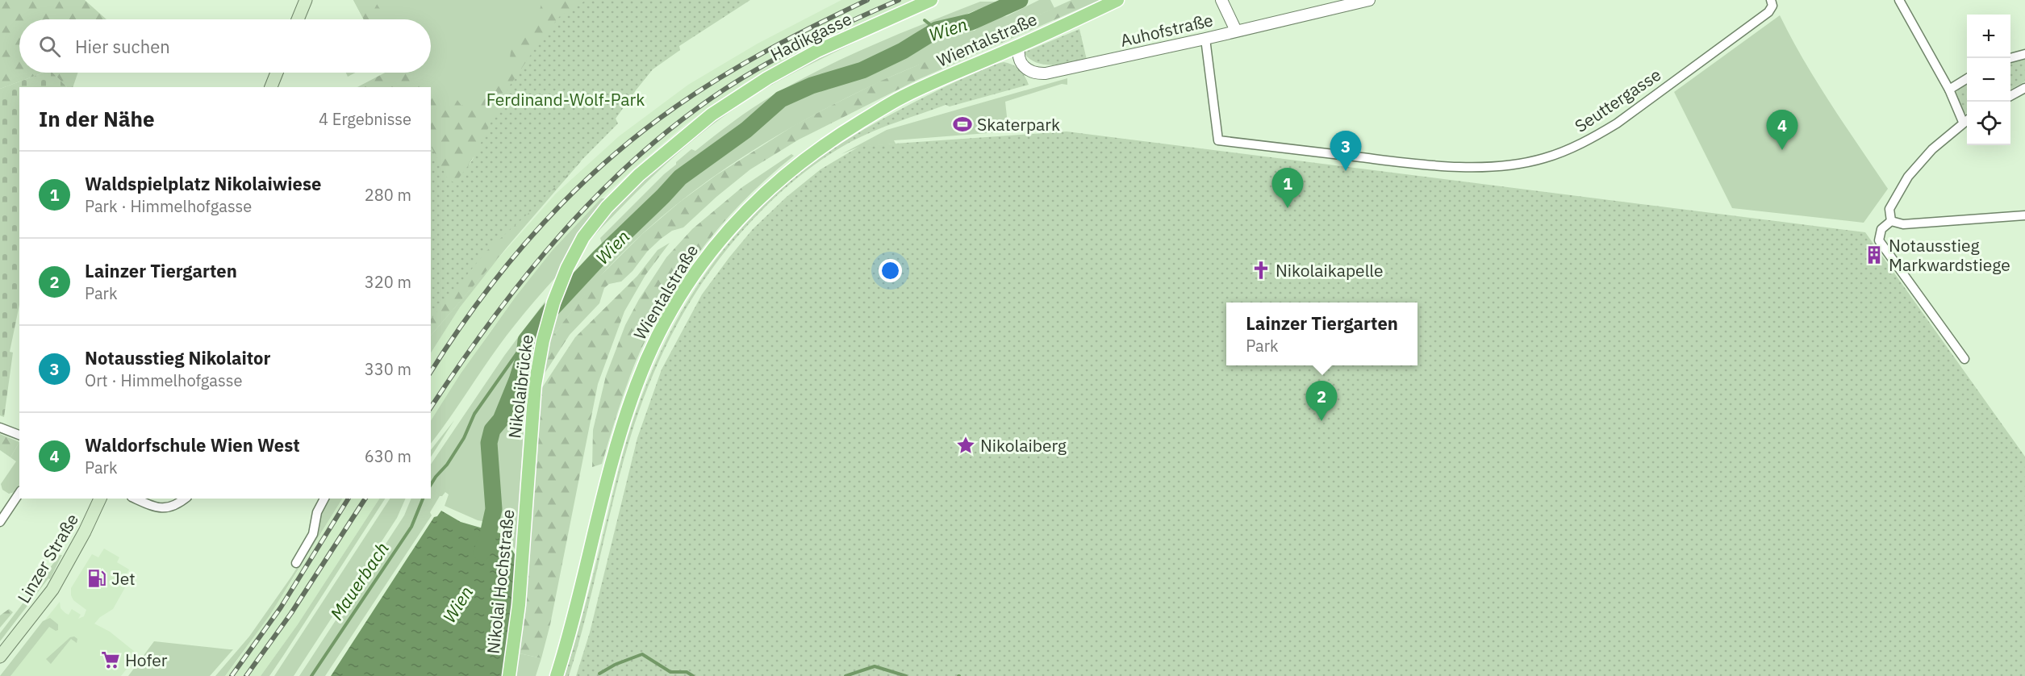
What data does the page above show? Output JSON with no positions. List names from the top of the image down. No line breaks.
{"streets":{"main road":["Hadikgasse","Wientalstraße","Nikolaibrücke","Linzer Straße","Nikolai Hochstraße"],"street":["Auhofstraße","Seuttergasse"]},"crossings":[["Auhofstraße","Wientalstraße"],["Auhofstraße","Seuttergasse"],["Hadikgasse","Nikolaibrücke"],["Nikolaibrücke","Nikolai Hochstraße"]],"water":["Wien","Mauerbach"],"parks":["Ferdinand-Wolf-Park"],"places":{"sports":["Skaterpark"],"building":["Notausstieg Markwardstiege"],"church":["Nikolaikapelle"],"place":["Nikolaiberg"],"fuel station":["Jet"],"supermarket":["Hofer"]},"page":{"map_buttons":["+","−"],"search":"Hier suchen","heading":["In der Nähe","4 Ergebnisse"],"pins":["4","3","1","2"],"list":[{"mark":"1","name":"Waldspielplatz Nikolaiwiese","note":"Park · Himmelhofgasse","value":"280 m"},{"mark":"2","name":"Lainzer Tiergarten","note":"Park","value":"320 m"},{"mark":"3","name":"Notausstieg Nikolaitor","note":"Ort · Himmelhofgasse","value":"330 m"},{"mark":"4","name":"Waldorfschule Wien West","note":"Park","value":"630 m"}],"popup":["Lainzer Tiergarten","Park"]}}
